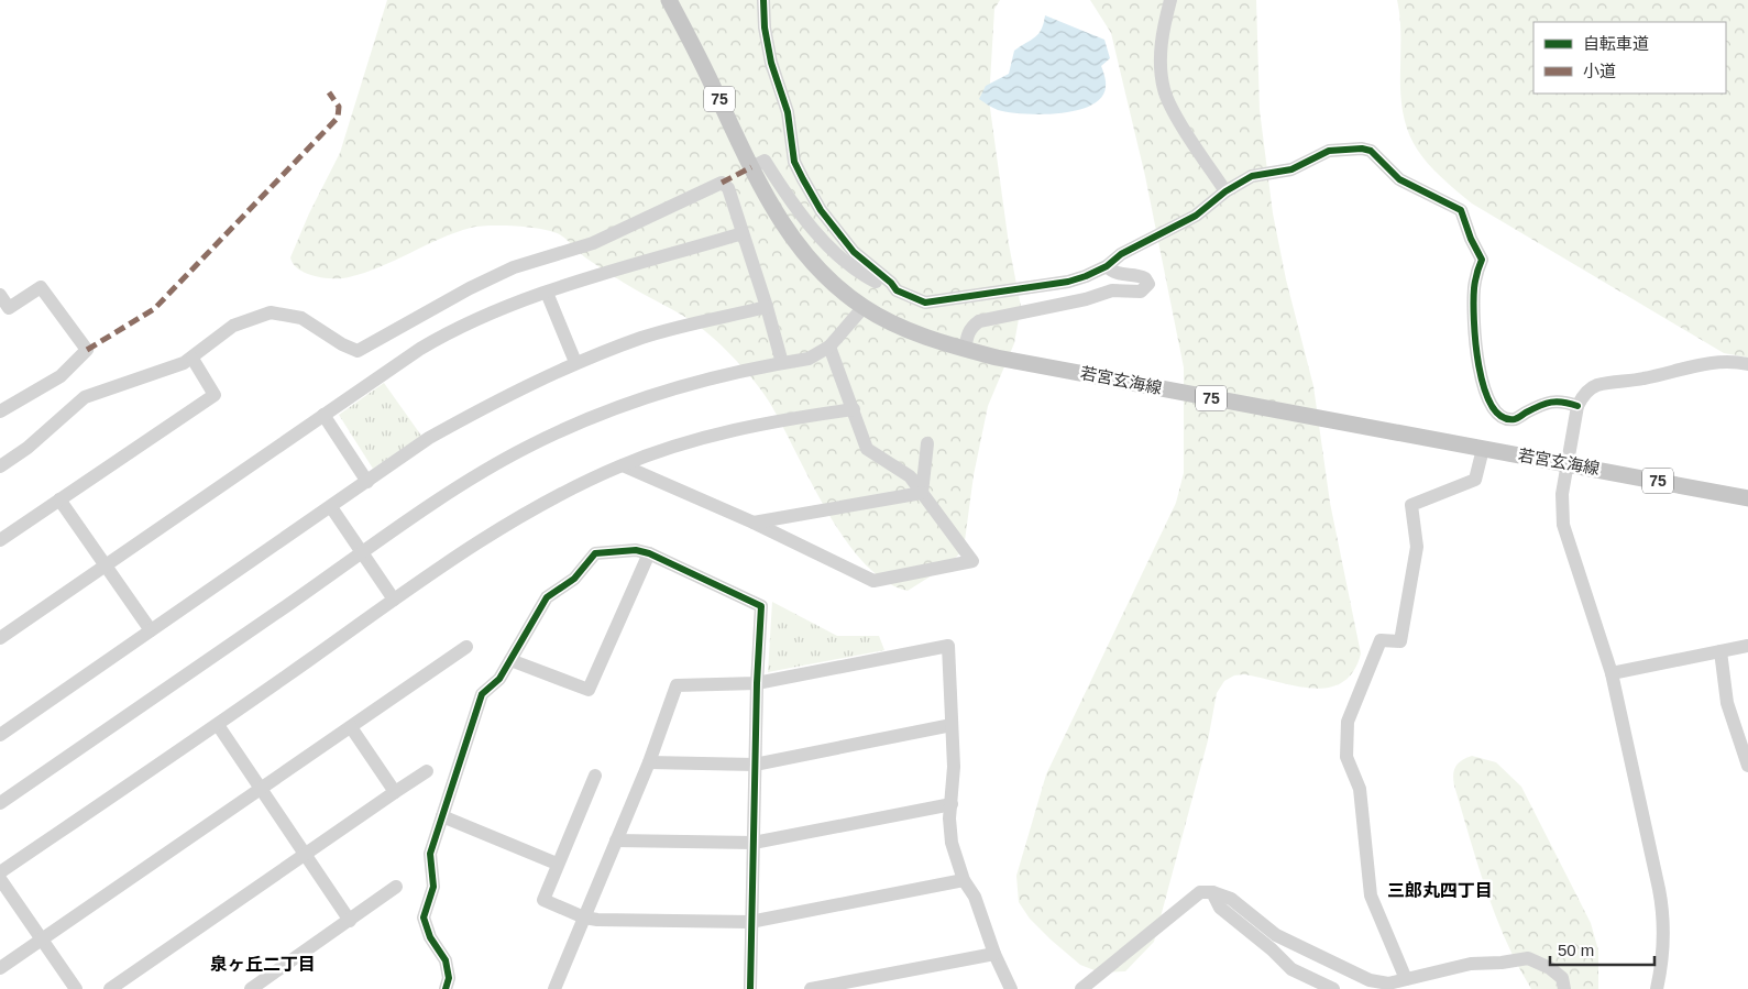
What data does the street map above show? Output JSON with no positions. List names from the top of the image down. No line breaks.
{"streets":{"main road":["75","若宮玄海線"]},"districts":["三郎丸四丁目","泉ヶ丘二丁目"],"legend":["自転車道","小道"],"scale_bar":"50 m"}
